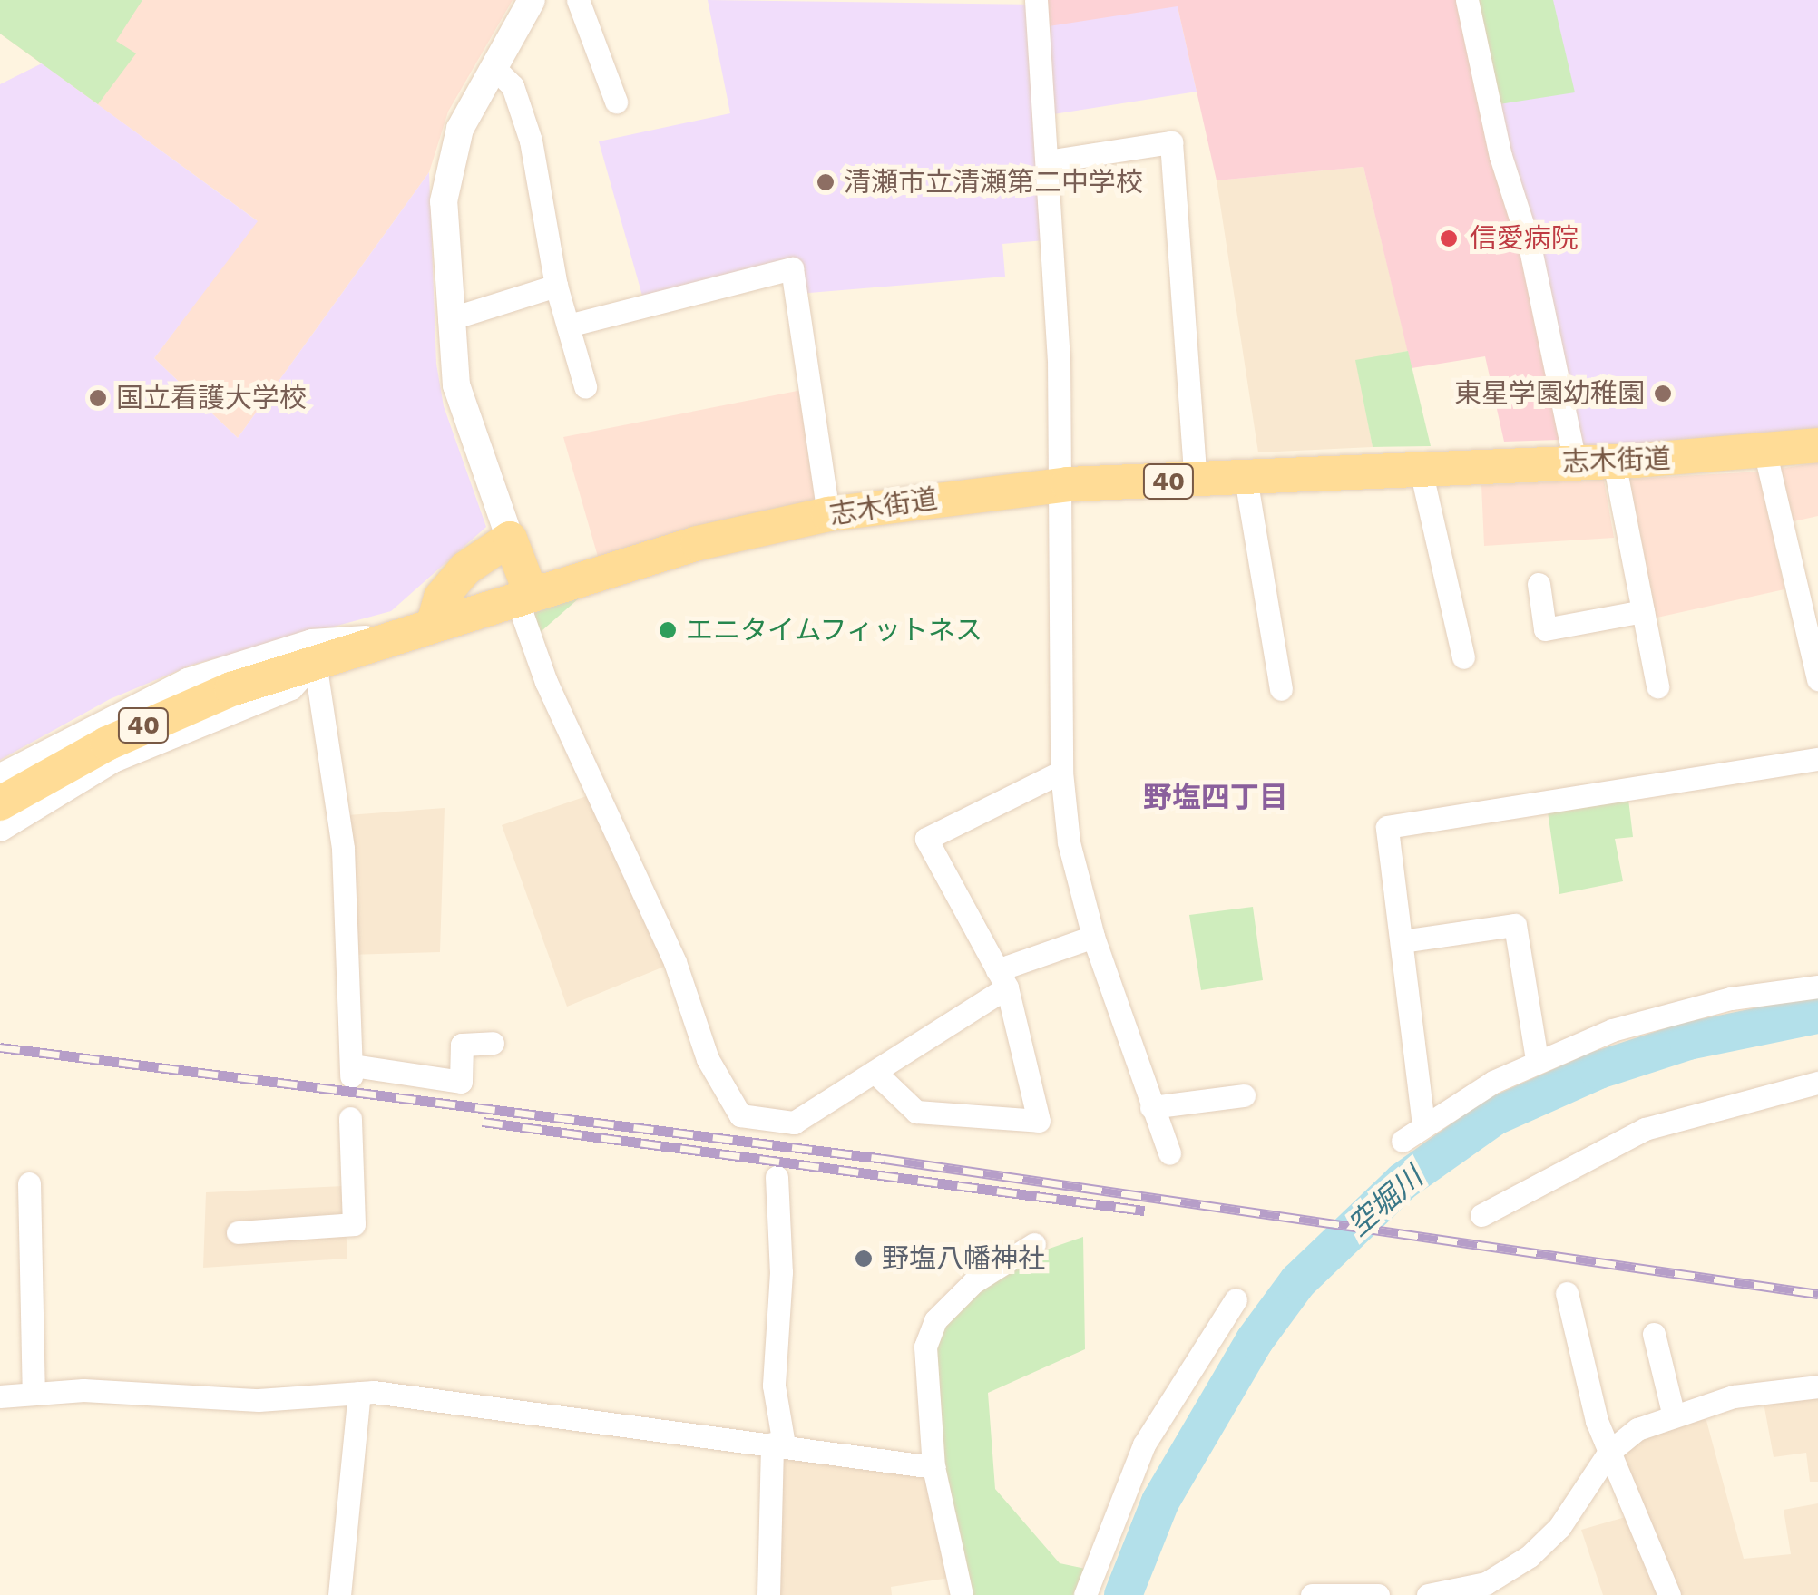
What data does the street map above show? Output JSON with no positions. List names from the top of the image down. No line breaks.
{"streets":{"main road":["志木街道","40"]},"districts":["野塩四丁目"],"water":["空堀川"],"places":["清瀬市立清瀬第二中学校","信愛病院","東星学園幼稚園","国立看護大学校","エニタイムフィットネス","野塩八幡神社"]}
